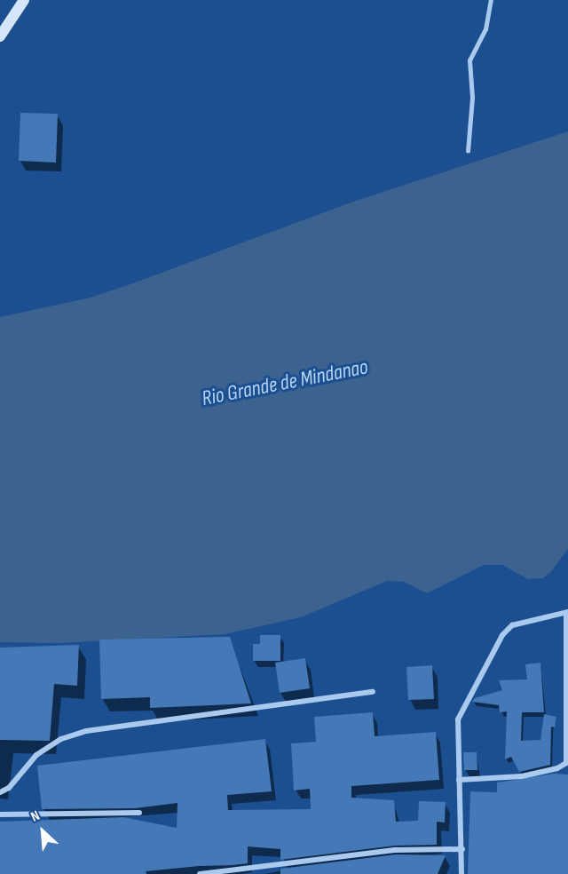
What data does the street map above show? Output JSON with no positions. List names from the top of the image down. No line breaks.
{"water":["Rio Grande de Mindanao"],"north":"top left"}
